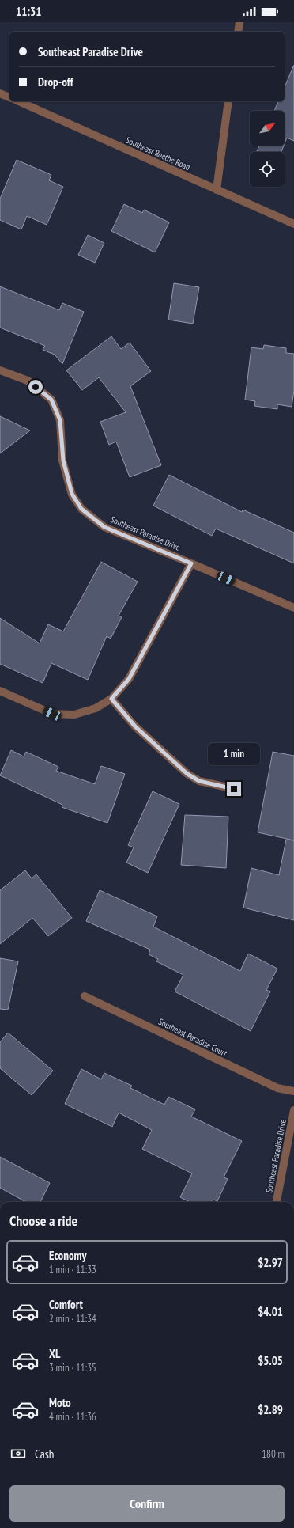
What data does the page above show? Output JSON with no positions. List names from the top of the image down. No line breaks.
{"streets":{"street":["Southeast Roethe Road","Southeast Paradise Drive","Southeast Paradise Court"]},"north":"top right","page":{"status":"11:31","banner":["Southeast Paradise Drive","Drop-off"],"bubble":"1 min","heading":"Choose a ride","list":[{"name":"Economy","note":"1 min · 11:33","value":"$2.97"},{"name":"Comfort","note":"2 min · 11:34","value":"$4.01"},{"name":"XL","note":"3 min · 11:35","value":"$5.05"},{"name":"Moto","note":"4 min · 11:36","value":"$2.89"}],"pay":["Cash","180 m"],"buttons":"Confirm"}}
